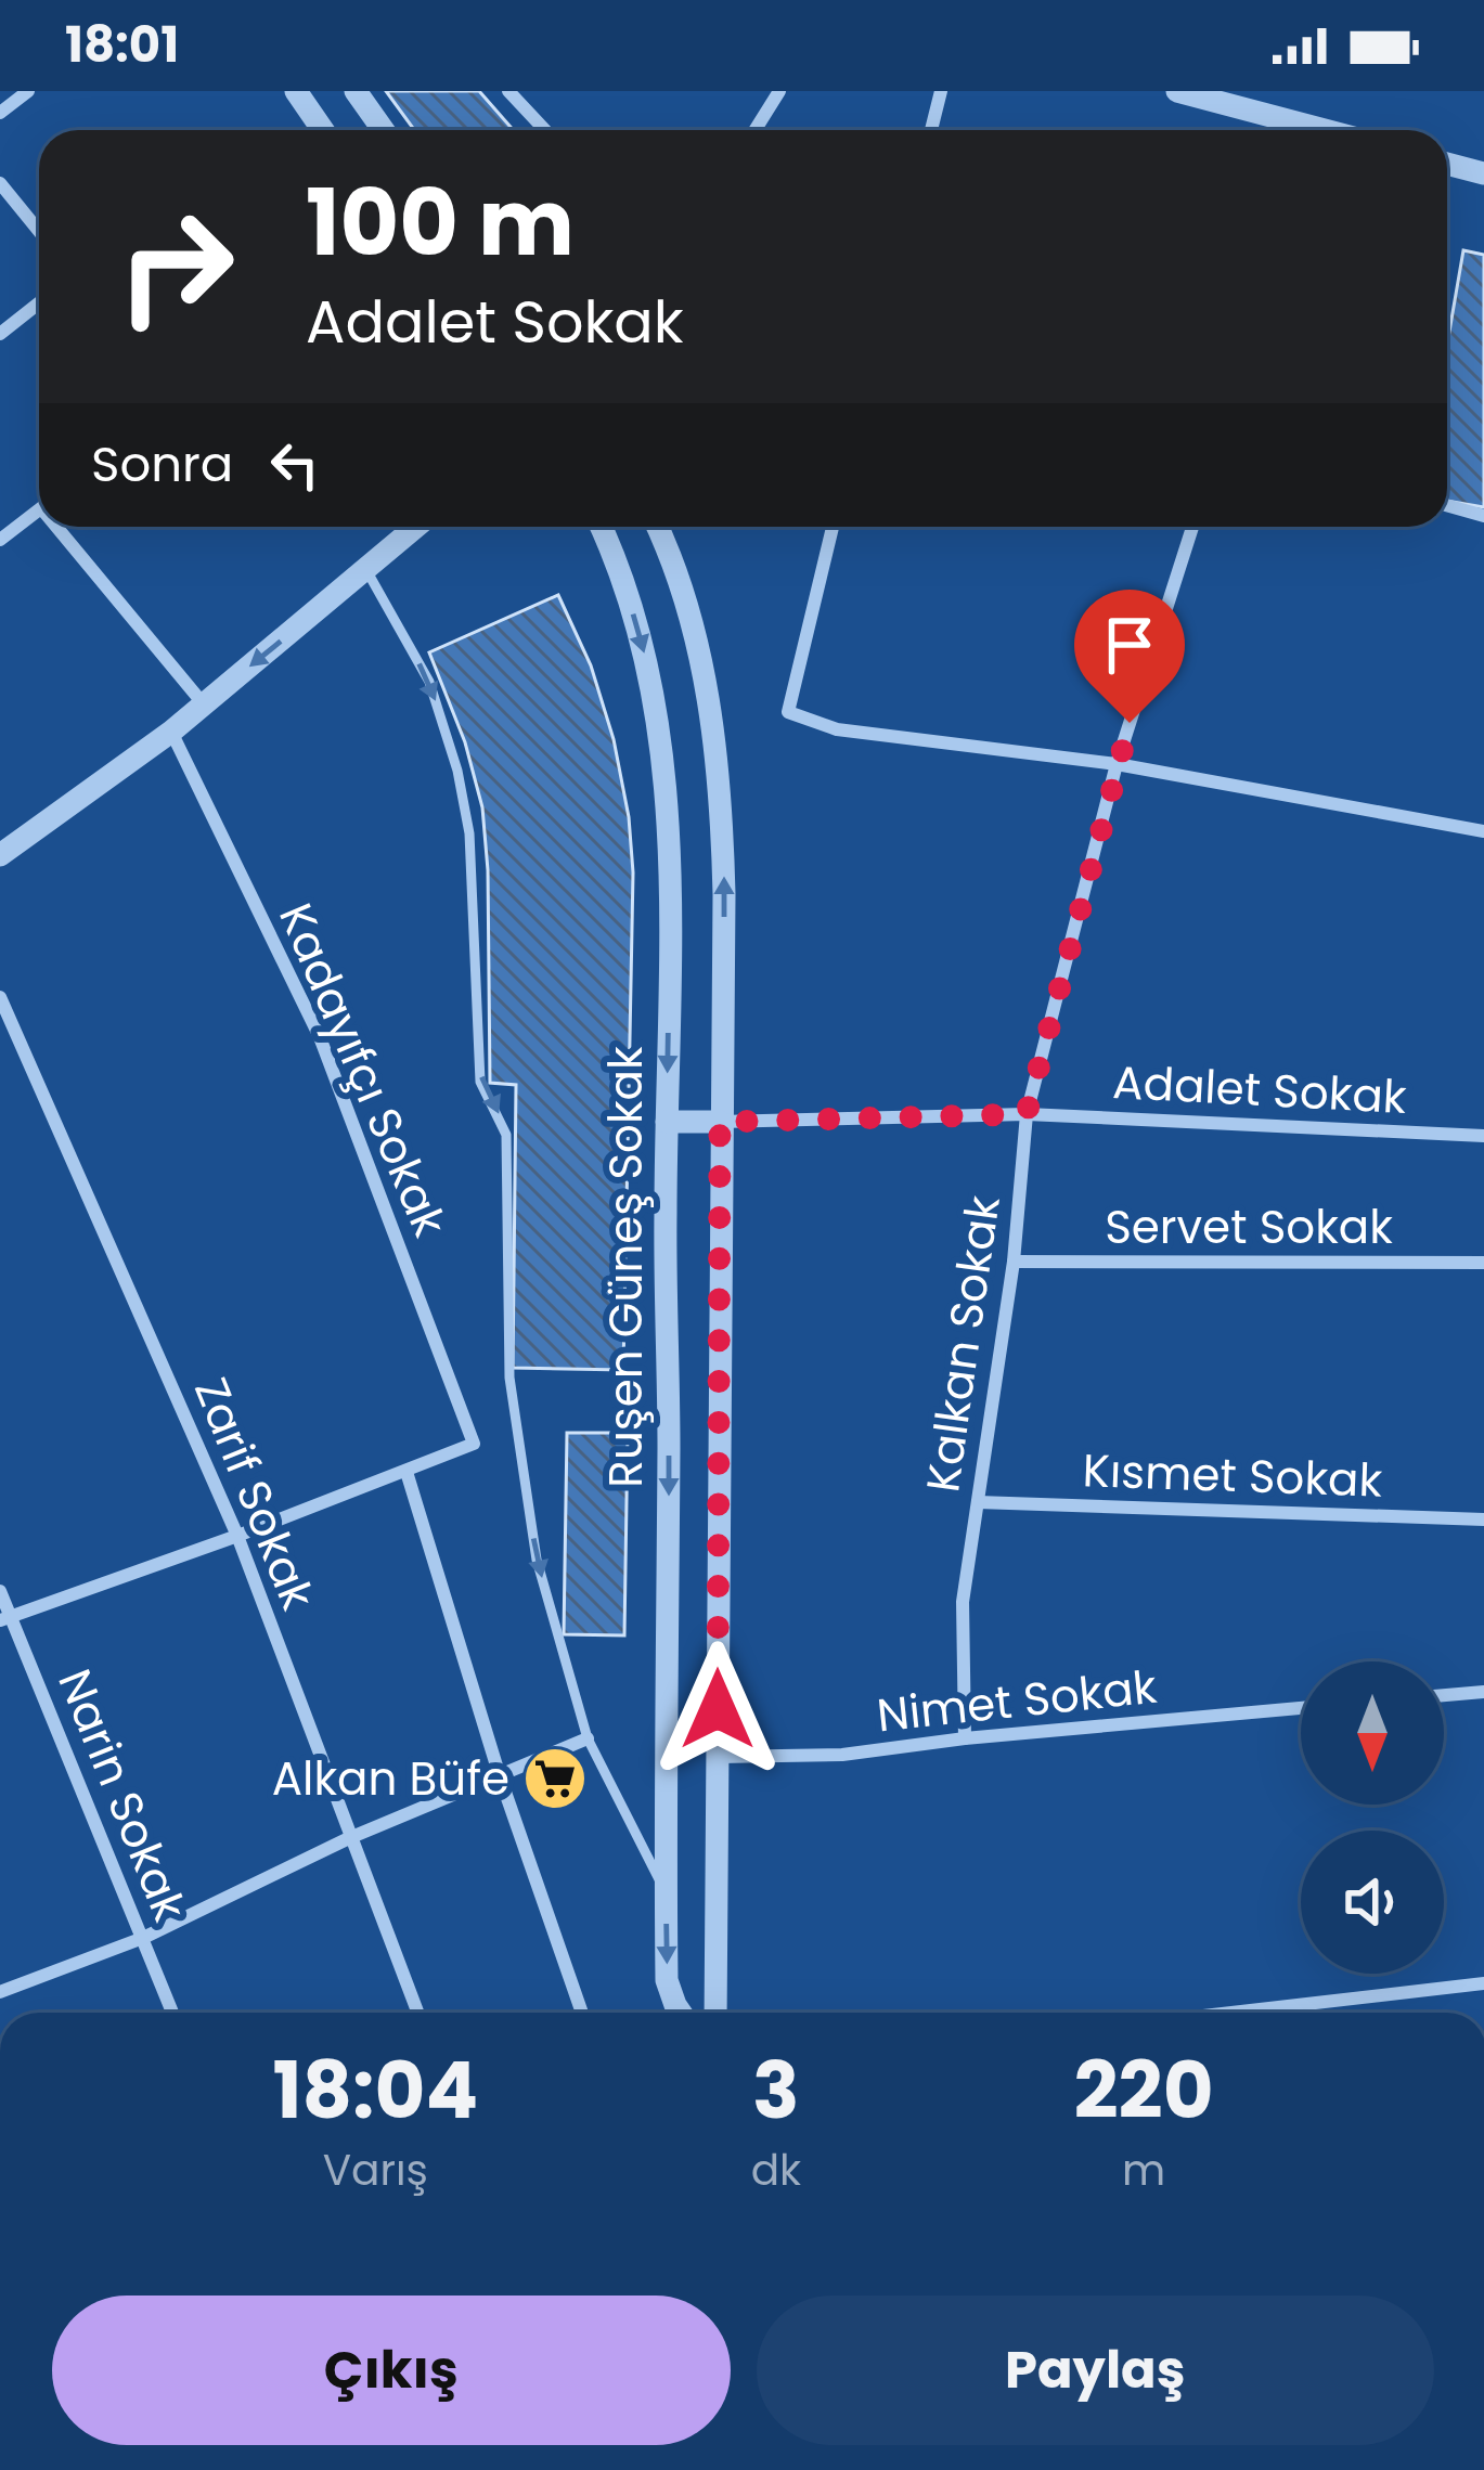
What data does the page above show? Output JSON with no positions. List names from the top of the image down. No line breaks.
{"streets":{"street":["Kadayıfçı Sokak","Adalet Sokak","Servet Sokak","Ruşen Güneş Sokak","Kalkan Sokak","Kısmet Sokak","Zarif Sokak","Nimet Sokak","Narin Sokak"]},"crossings":[["Adalet Sokak","Ruşen Güneş Sokak"],["Adalet Sokak","Kalkan Sokak"],["Servet Sokak","Kalkan Sokak"],["Ruşen Güneş Sokak","Nimet Sokak"],["Kalkan Sokak","Kısmet Sokak"],["Kalkan Sokak","Nimet Sokak"]],"places":{"supermarket":["Alkan Büfe"]},"north":"bottom","page":{"status":"18:01","turn":["100 m","Adalet Sokak"],"then":"Sonra","eta":["18:04","Varış","3","dk","220","m"],"buttons":["Çıkış","Paylaş"]}}
